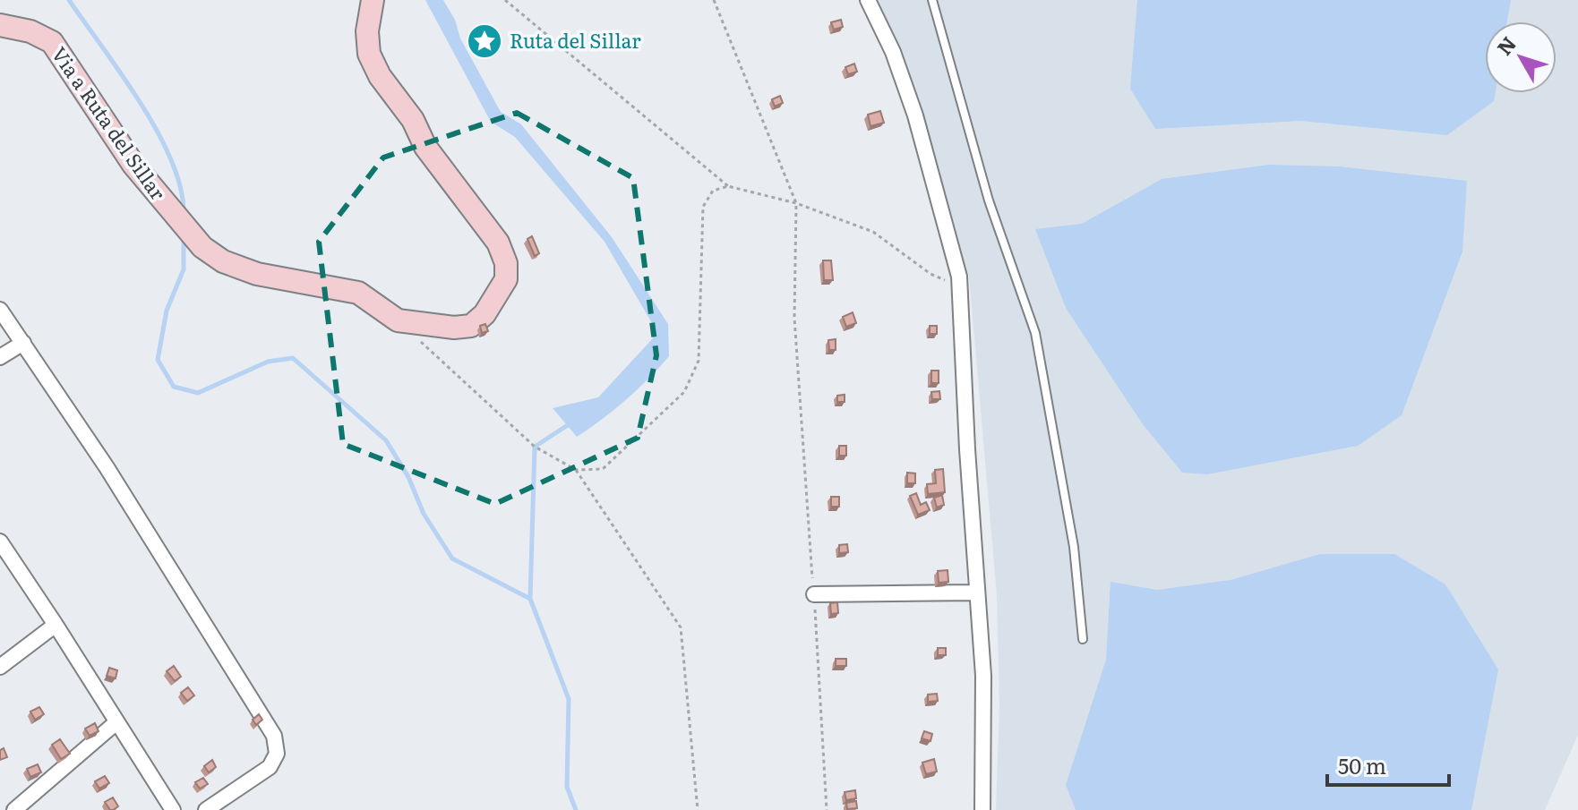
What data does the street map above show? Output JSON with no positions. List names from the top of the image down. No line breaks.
{"streets":{"street":["Via a Ruta del Sillar"]},"places":{"place":["Ruta del Sillar"]},"scale_bar":"50 m","north":"top left"}
